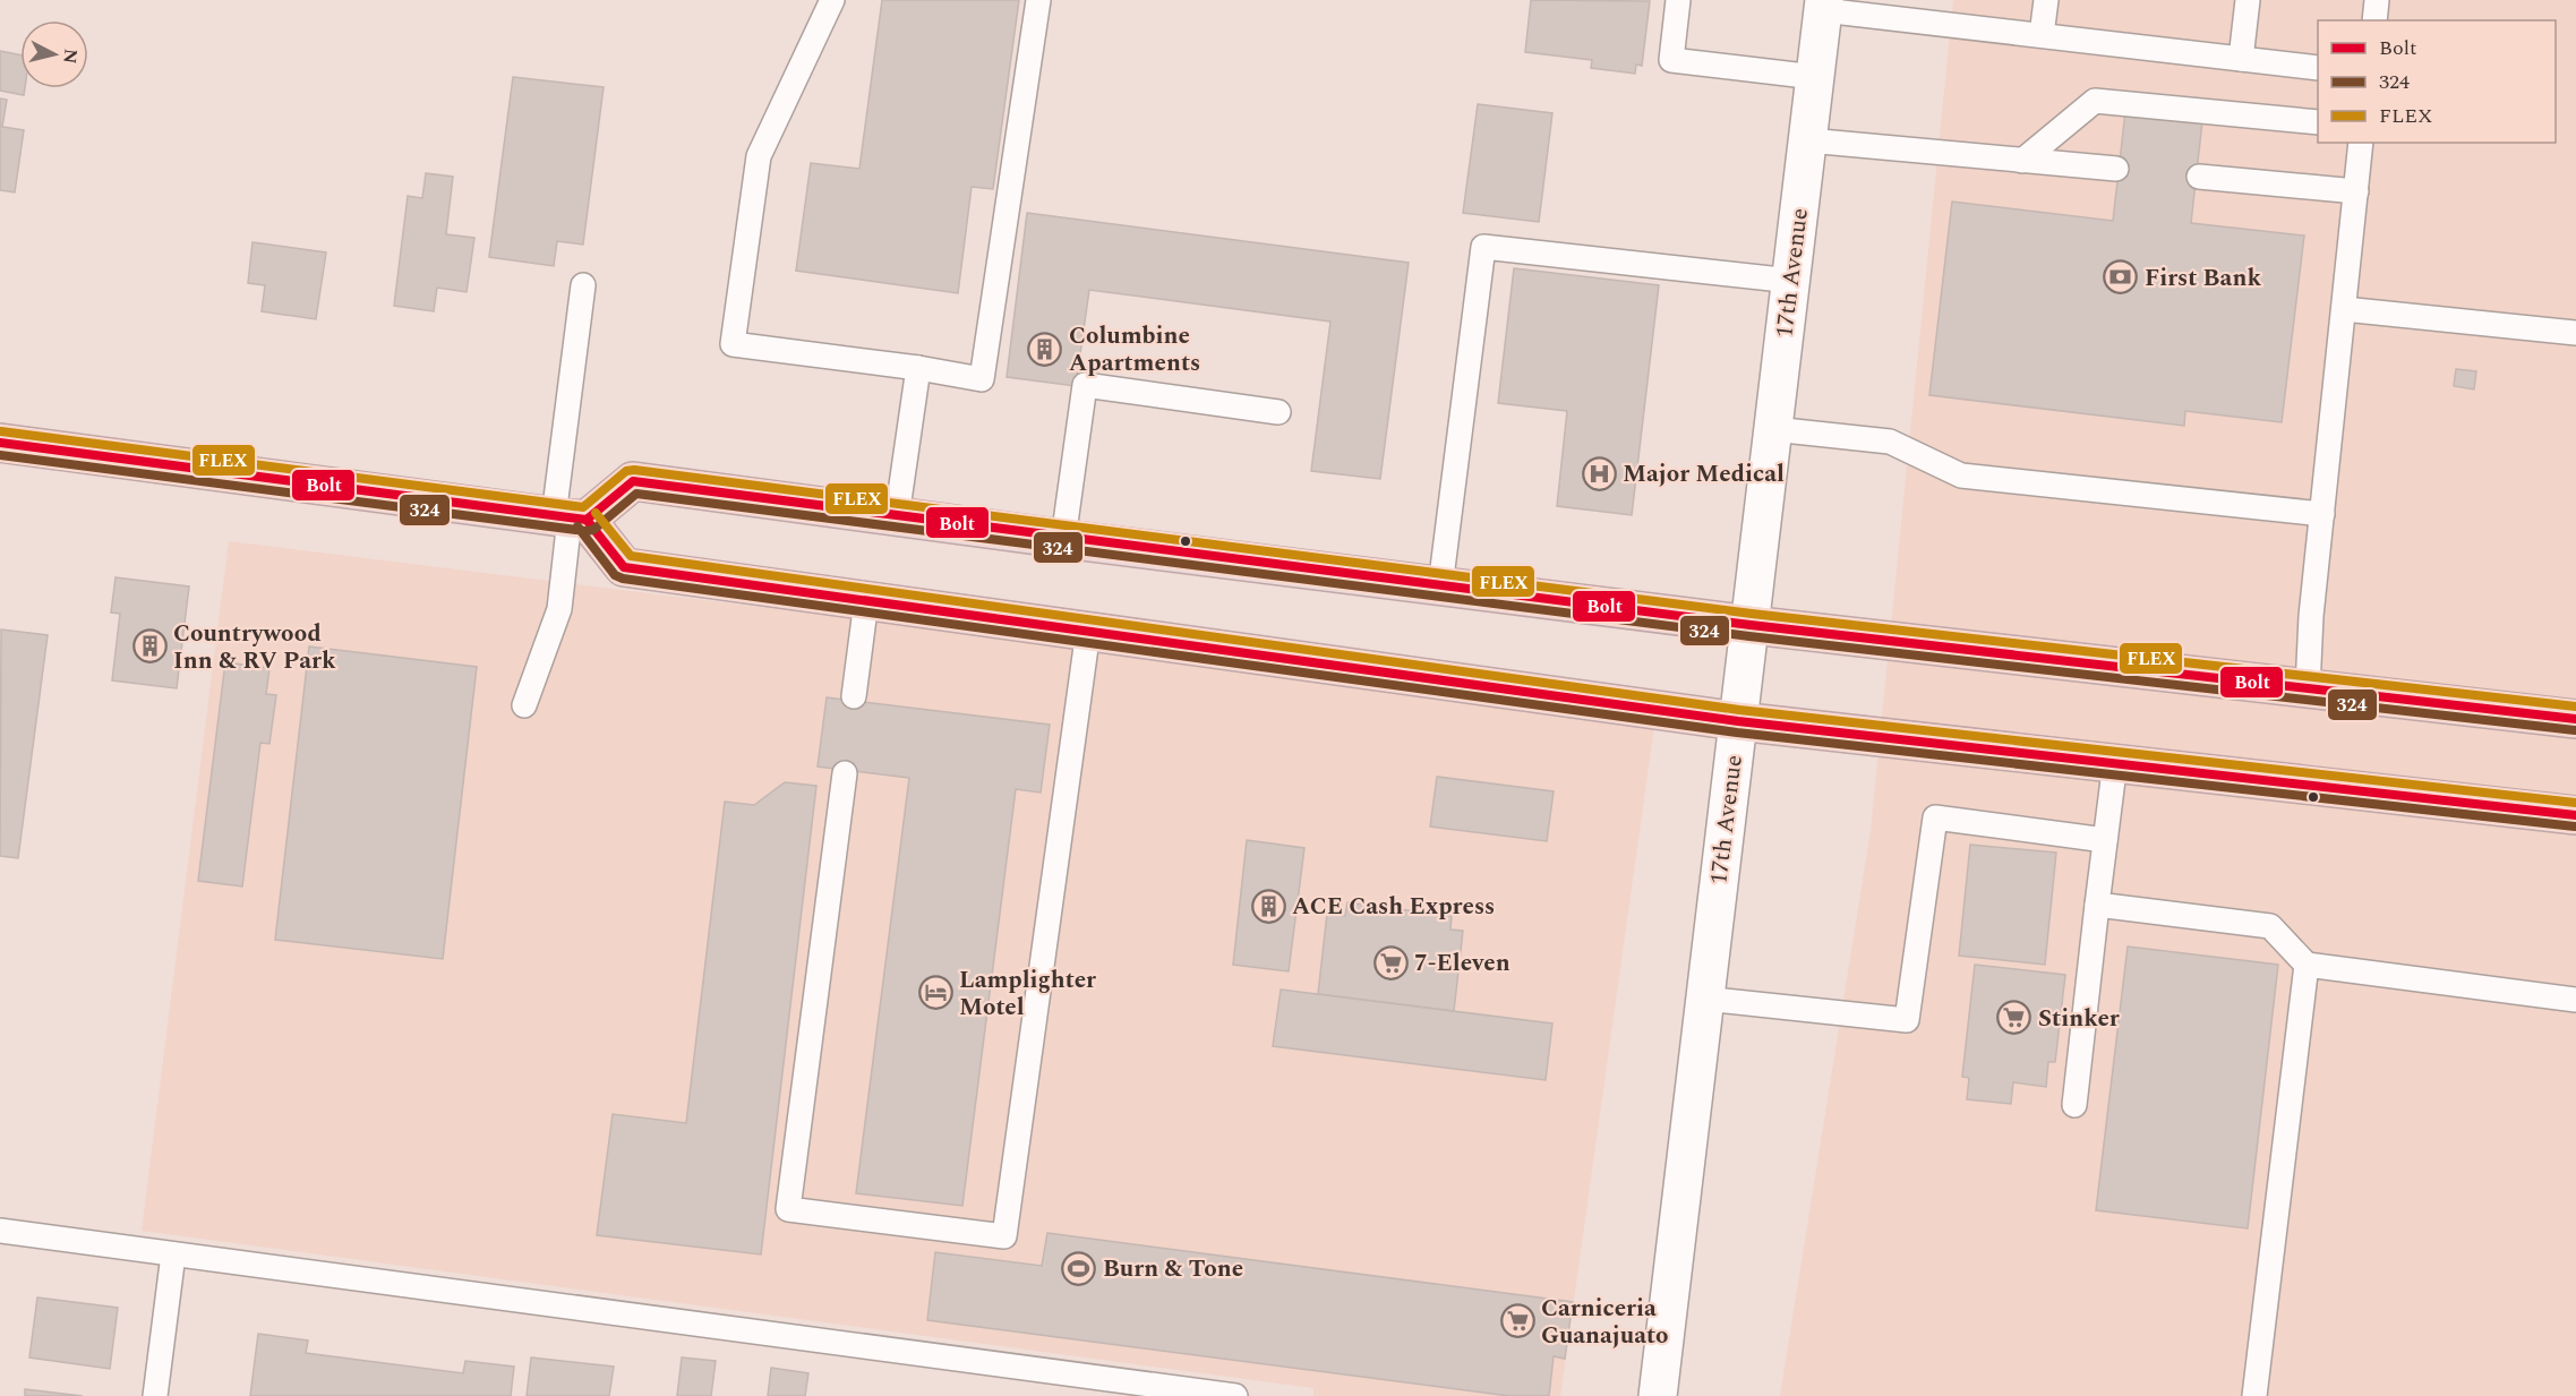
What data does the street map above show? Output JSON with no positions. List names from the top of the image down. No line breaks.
{"streets":{"main road":["17th Avenue"]},"places":{"bank":["First Bank"],"building":["Columbine Apartments","Countrywood Inn & RV Park","ACE Cash Express"],"hospital":["Major Medical"],"supermarket":["7-Eleven","Stinker","Carniceria Guanajuato"],"hotel":["Lamplighter Motel"],"sports":["Burn & Tone"]},"lines":["transit line FLEX","transit line Bolt","transit line 324"],"legend":["Bolt","324","FLEX"],"north":"right"}
